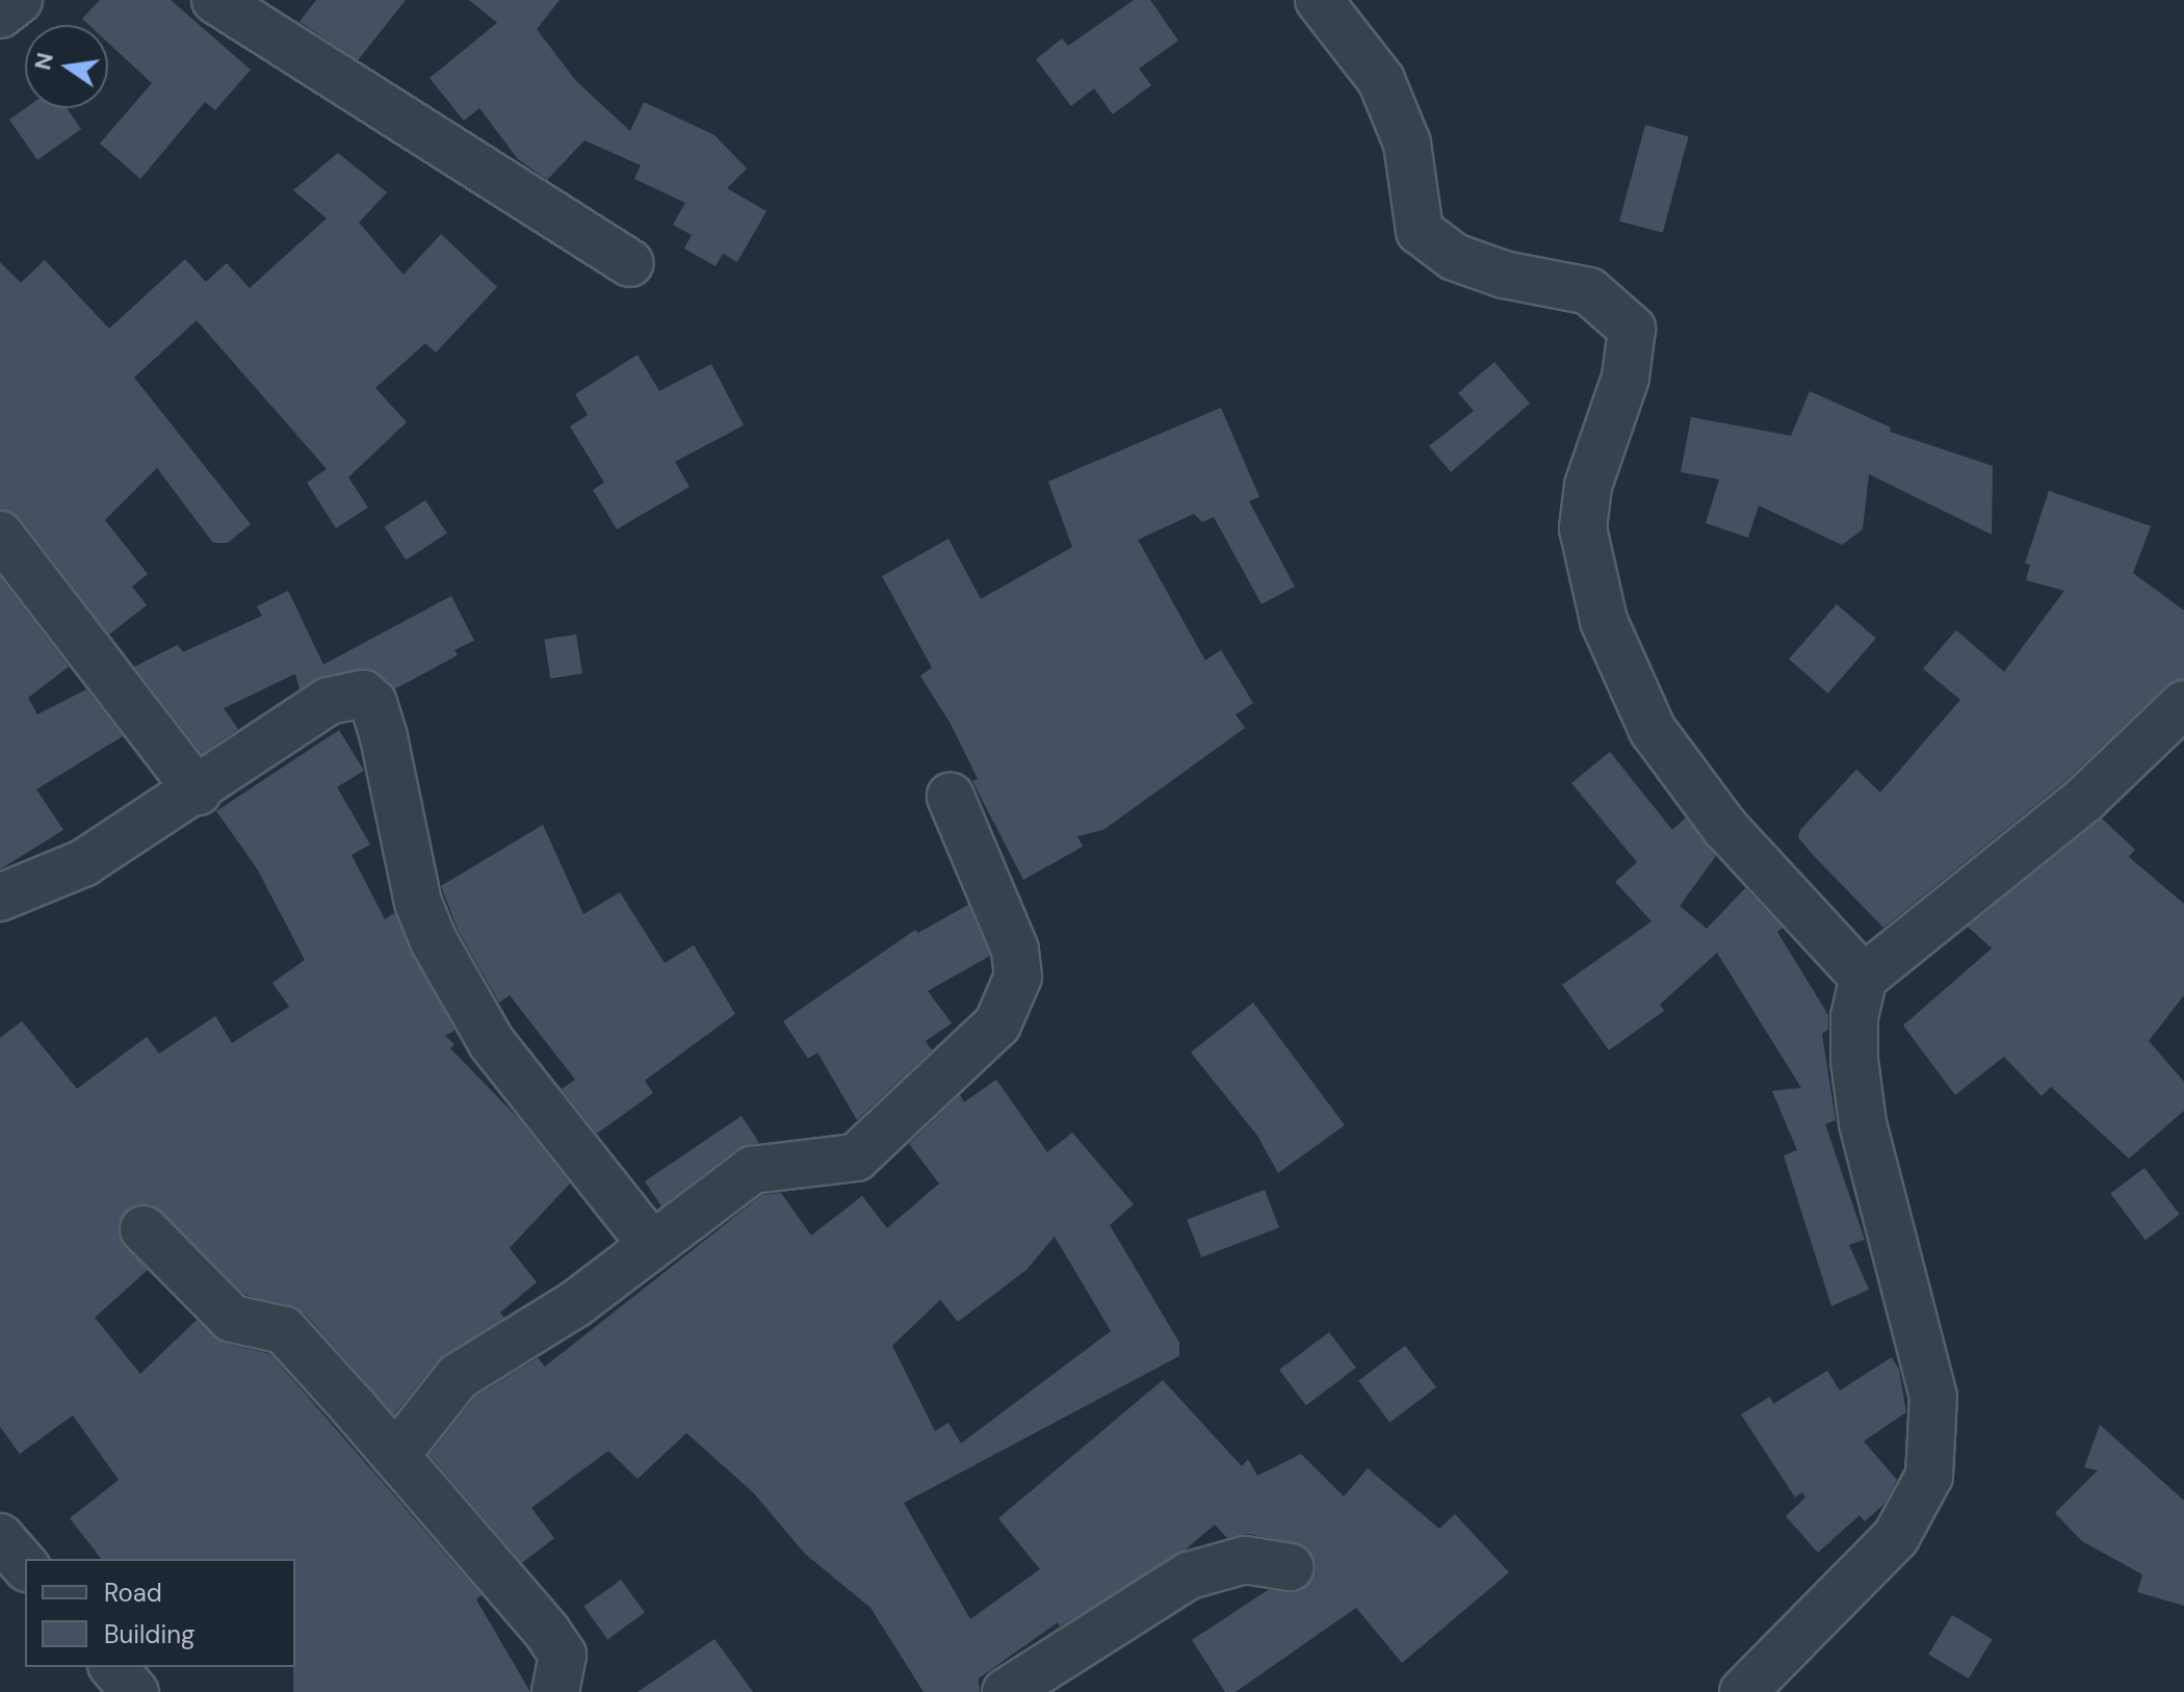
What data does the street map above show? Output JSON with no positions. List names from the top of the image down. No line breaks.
{"legend":["Road","Building"],"north":"left"}
